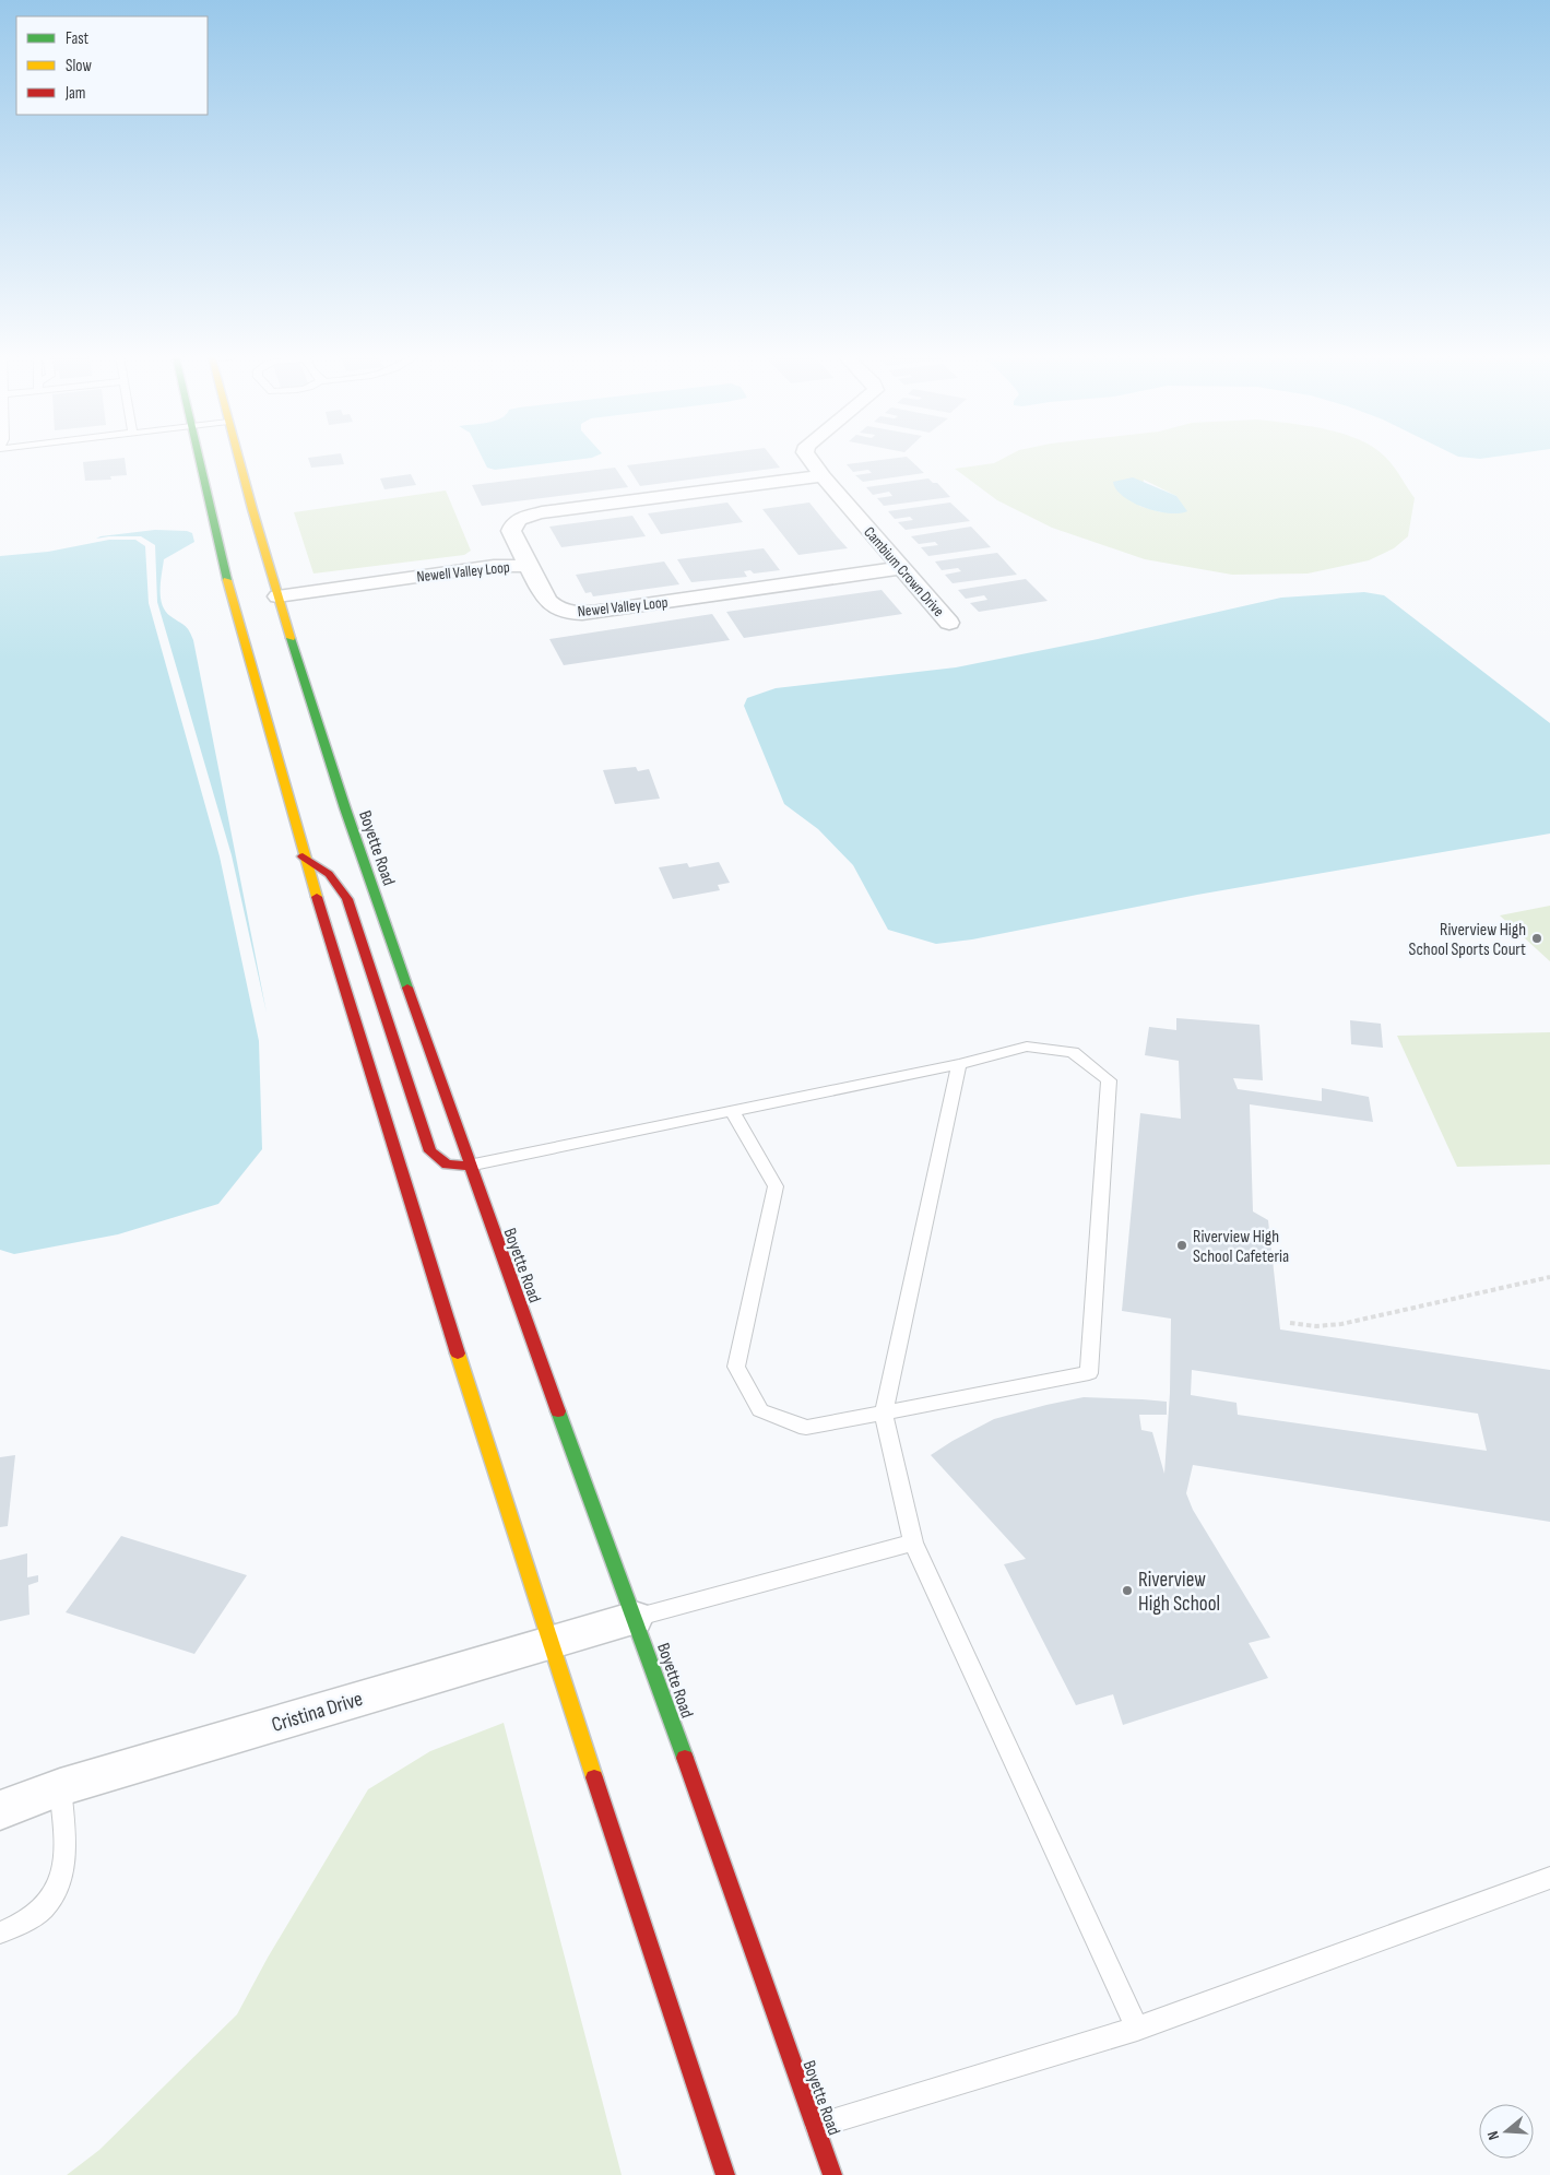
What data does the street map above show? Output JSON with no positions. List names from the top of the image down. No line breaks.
{"streets":{"main road":["Boyette Road"],"street":["Newell Valley Loop","Cambium Crown Drive","Newel Valley Loop","Cristina Drive"]},"crossings":[["Newell Valley Loop","Newel Valley Loop"],["Newell Valley Loop","Boyette Road"],["Cambium Crown Drive","Newel Valley Loop"],["Boyette Road","Cristina Drive"]],"places":["Riverview High School Sports Court","Riverview High School Cafeteria","Riverview High School"],"legend":["Fast","Slow","Jam"],"north":"left"}
